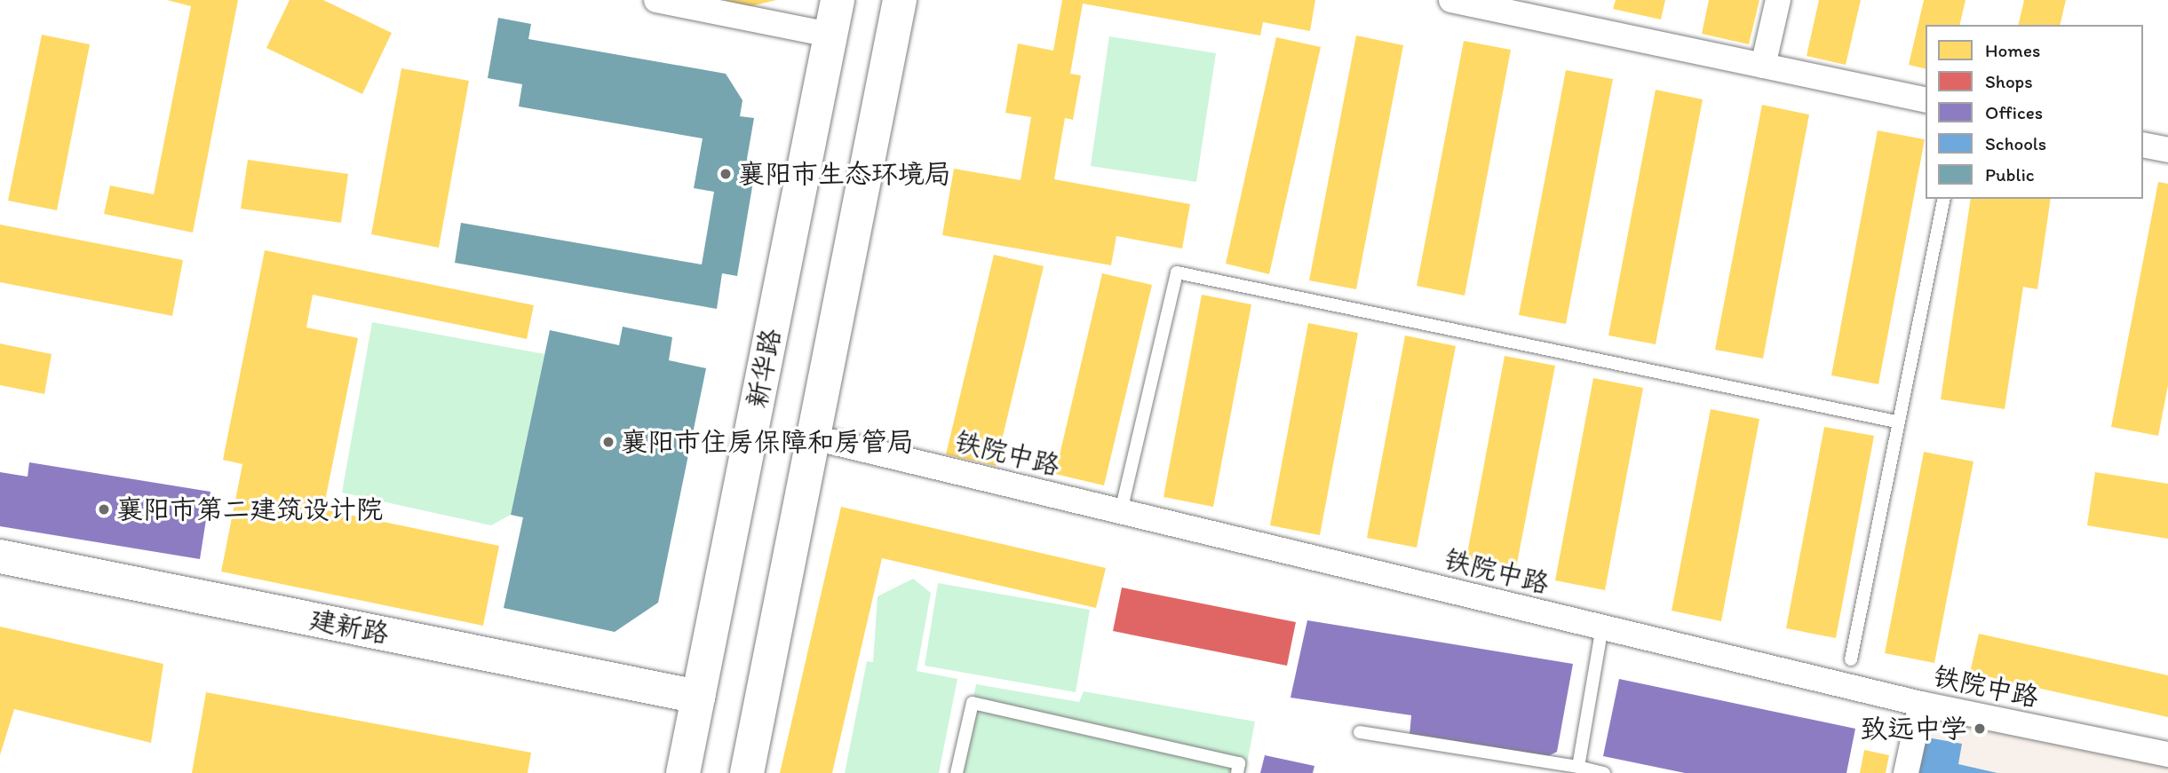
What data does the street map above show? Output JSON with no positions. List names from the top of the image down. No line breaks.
{"streets":{"main road":["新华路","建新路"],"street":["铁院中路"]},"crossings":[["新华路","建新路"]],"places":["襄阳市生态环境局","襄阳市住房保障和房管局","襄阳市第二建筑设计院","致远中学"],"legend":["Homes","Shops","Offices","Schools","Public"]}
